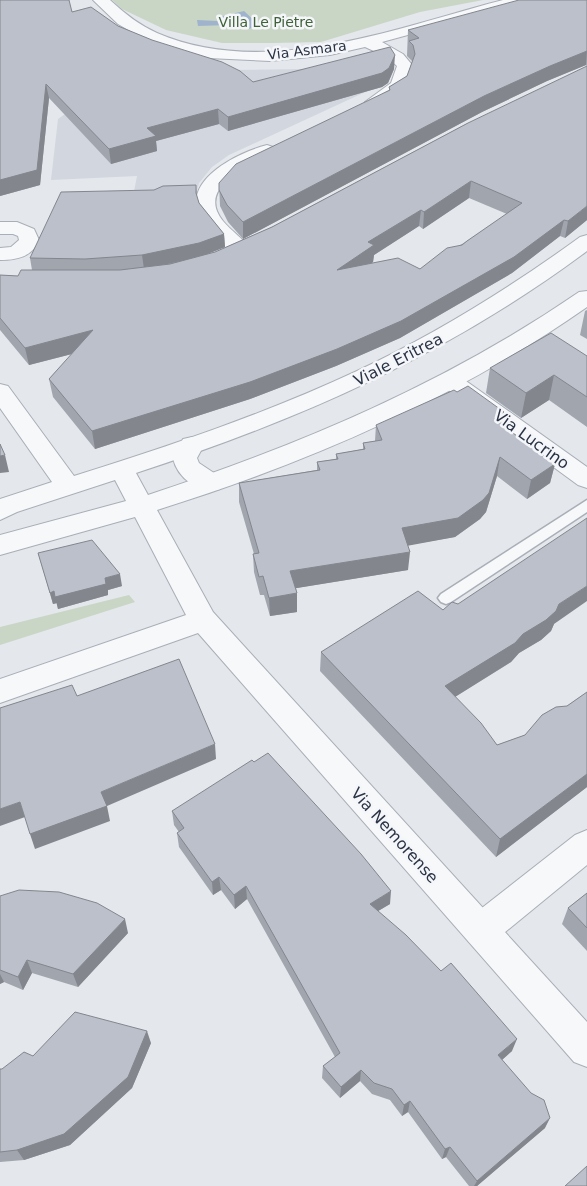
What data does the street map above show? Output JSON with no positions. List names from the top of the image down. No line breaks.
{"streets":{"street":["Via Asmara","Viale Eritrea","Via Lucrino","Via Nemorense"]},"crossings":[["Viale Eritrea","Via Nemorense"]],"parks":["Villa Le Pietre"]}
